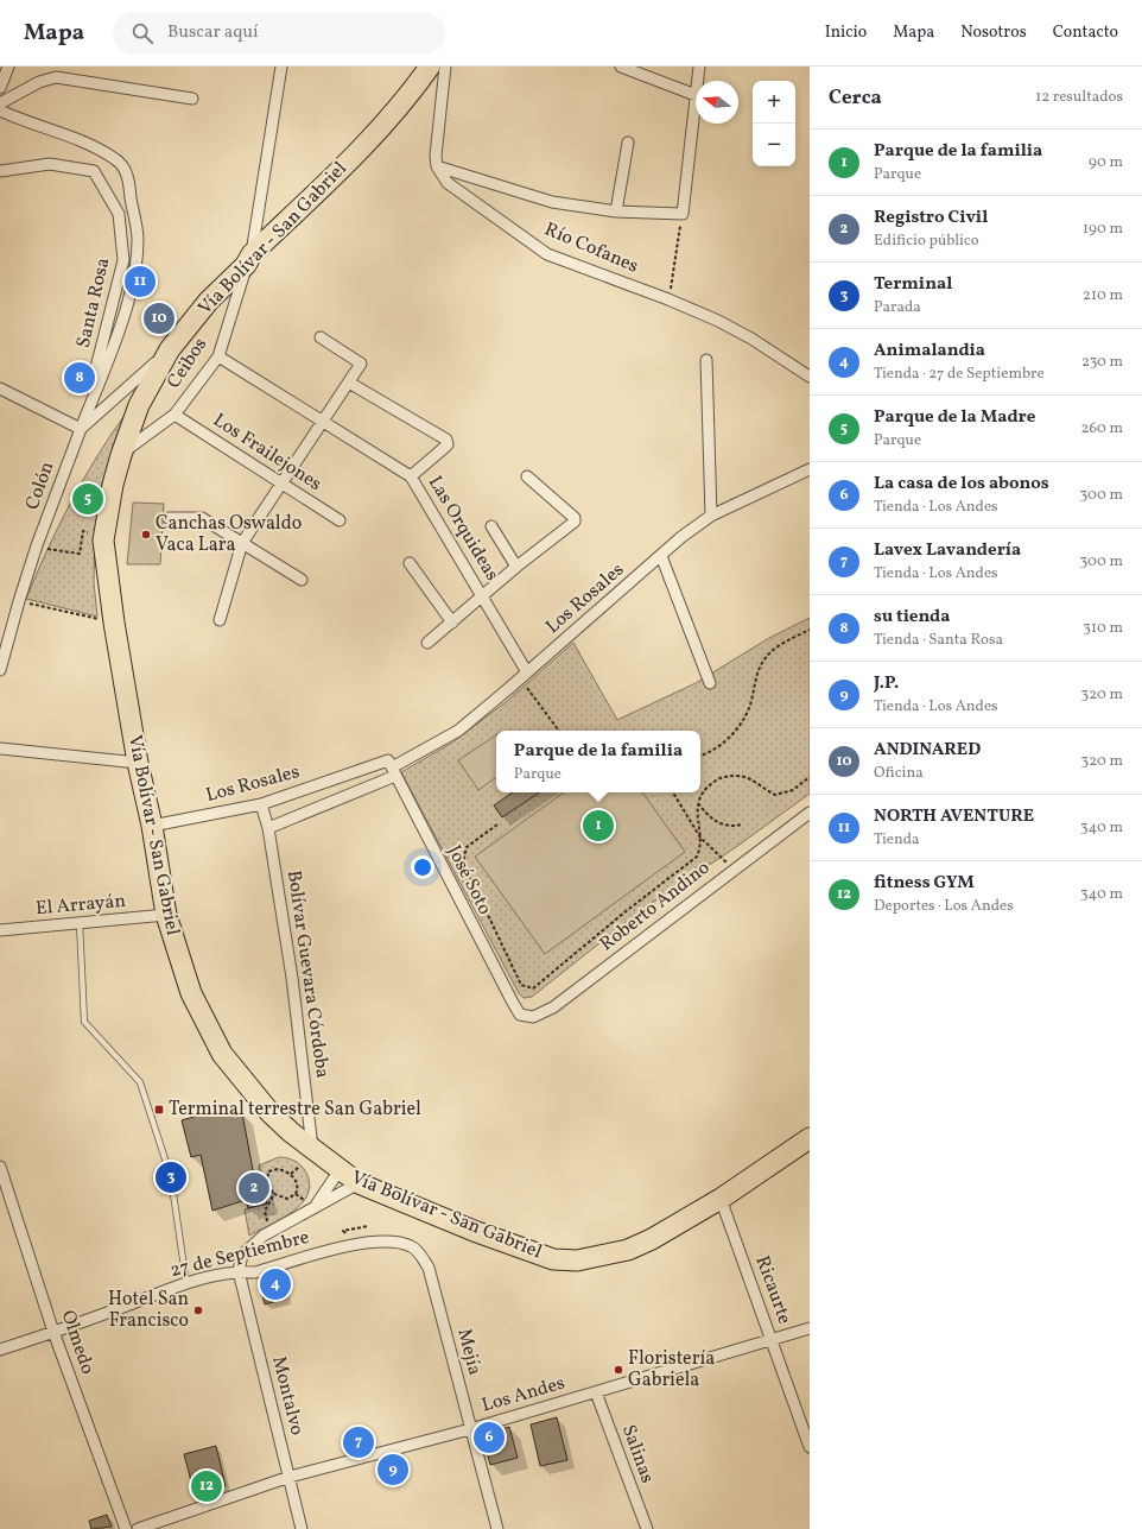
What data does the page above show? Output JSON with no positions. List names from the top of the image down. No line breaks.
{"streets":{"highway":["Vía Bolívar - San Gabriel"],"street":["Río Cofanes","Santa Rosa","Ceibos","Los Frailejones","Colón","Las Orquideas","Los Rosales","José Soto","El Arrayán","Roberto Andino","Bolívar Guevara Córdoba","27 de Septiembre","Ricaurte","Olmedo","Mejía","Los Andes","Montalvo","Salinas"]},"crossings":[["Vía Bolívar - San Gabriel","Ceibos"],["Vía Bolívar - San Gabriel","Colón"],["Vía Bolívar - San Gabriel","Los Rosales"],["Vía Bolívar - San Gabriel","El Arrayán"],["Vía Bolívar - San Gabriel","Bolívar Guevara Córdoba"],["Vía Bolívar - San Gabriel","27 de Septiembre"],["Vía Bolívar - San Gabriel","Ricaurte"],["Santa Rosa","Colón"],["Ceibos","Los Frailejones"],["Ceibos","Las Orquideas"],["Las Orquideas","Los Rosales"],["Los Rosales","José Soto"],["Los Rosales","Bolívar Guevara Córdoba"],["José Soto","Roberto Andino"],["27 de Septiembre","Olmedo"],["27 de Septiembre","Mejía"],["27 de Septiembre","Montalvo"],["Ricaurte","Los Andes"],["Mejía","Los Andes"],["Los Andes","Montalvo"],["Los Andes","Salinas"]],"places":{"other":["Canchas Oswaldo Vaca Lara","Hotel San Francisco","Floristería Gabriela"],"transit":["Terminal terrestre San Gabriel"]},"north":"left","page":{"header":"Mapa","search":"Buscar aquí","nav":["Inicio","Mapa","Nosotros","Contacto"],"heading":["Cerca","12 resultados"],"map_buttons":["+","−"],"list":[{"mark":"1","name":"Parque de la familia","note":"Parque","value":"90 m"},{"mark":"2","name":"Registro Civil","note":"Edificio público","value":"190 m"},{"mark":"3","name":"Terminal","note":"Parada","value":"210 m"},{"mark":"4","name":"Animalandia","note":"Tienda · 27 de Septiembre","value":"230 m"},{"mark":"5","name":"Parque de la Madre","note":"Parque","value":"260 m"},{"mark":"6","name":"La casa de los abonos","note":"Tienda · Los Andes","value":"300 m"},{"mark":"7","name":"Lavex Lavandería","note":"Tienda · Los Andes","value":"300 m"},{"mark":"8","name":"su tienda","note":"Tienda · Santa Rosa","value":"310 m"},{"mark":"9","name":"J.P.","note":"Tienda · Los Andes","value":"320 m"},{"mark":"10","name":"ANDINARED","note":"Oficina","value":"320 m"},{"mark":"11","name":"NORTH AVENTURE","note":"Tienda","value":"340 m"},{"mark":"12","name":"fitness GYM","note":"Deportes · Los Andes","value":"340 m"}],"pins":["11","10","8","5","1","3","2","4","6","7","9","12"],"popup":["Parque de la familia","Parque"]}}
